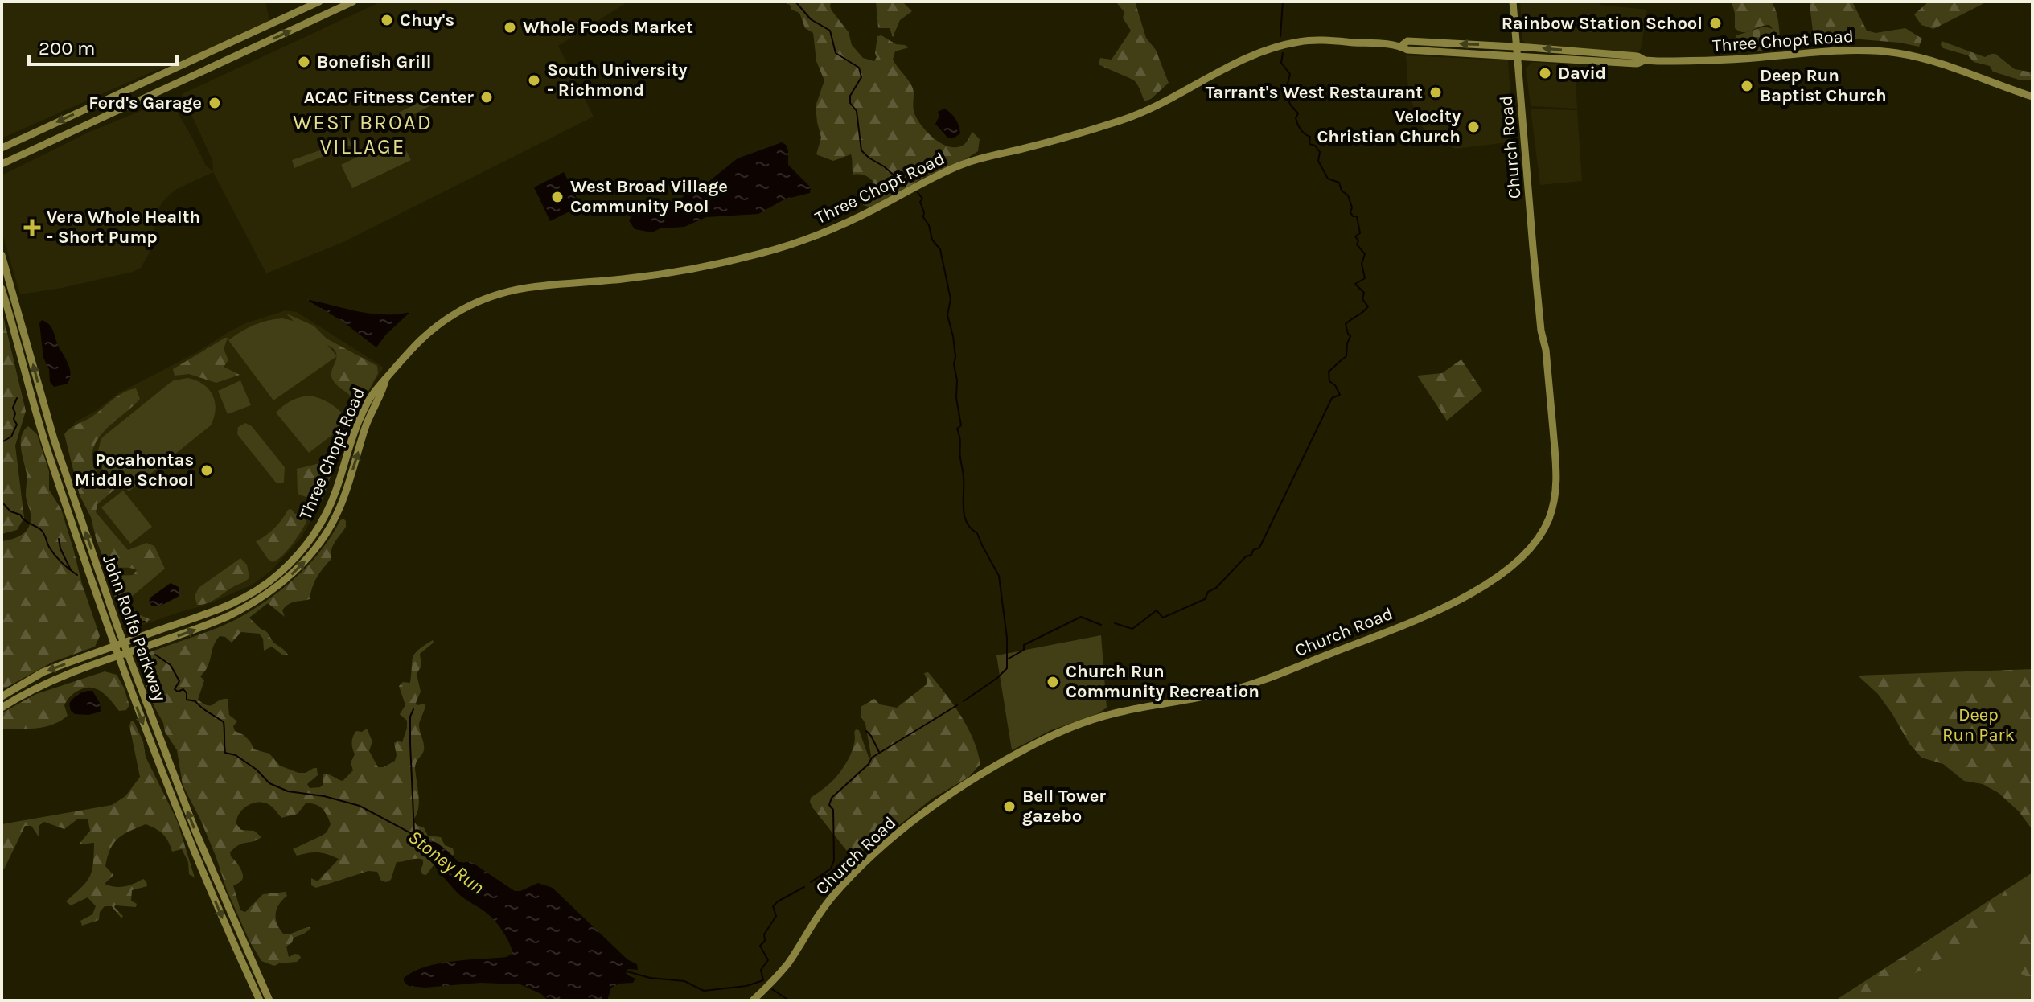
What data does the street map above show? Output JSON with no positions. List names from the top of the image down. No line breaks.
{"streets":{"main road":["Three Chopt Road","Church Road","John Rolfe Parkway"]},"crossings":[["Three Chopt Road","Church Road"],["Three Chopt Road","John Rolfe Parkway"]],"districts":["WEST BROAD VILLAGE"],"water":["Stoney Run"],"parks":["Deep Run Park"],"places":{"other":["Chuy's","Rainbow Station School","Whole Foods Market","Bonefish Grill","David","South University - Richmond","Deep Run Baptist Church","Tarrant's West Restaurant","ACAC Fitness Center","Ford's Garage","Velocity Christian Church","West Broad Village Community Pool","Pocahontas Middle School","Church Run Community Recreation","Bell Tower gazebo"],"health":["Vera Whole Health - Short Pump"]},"scale_bar":"200 m"}
